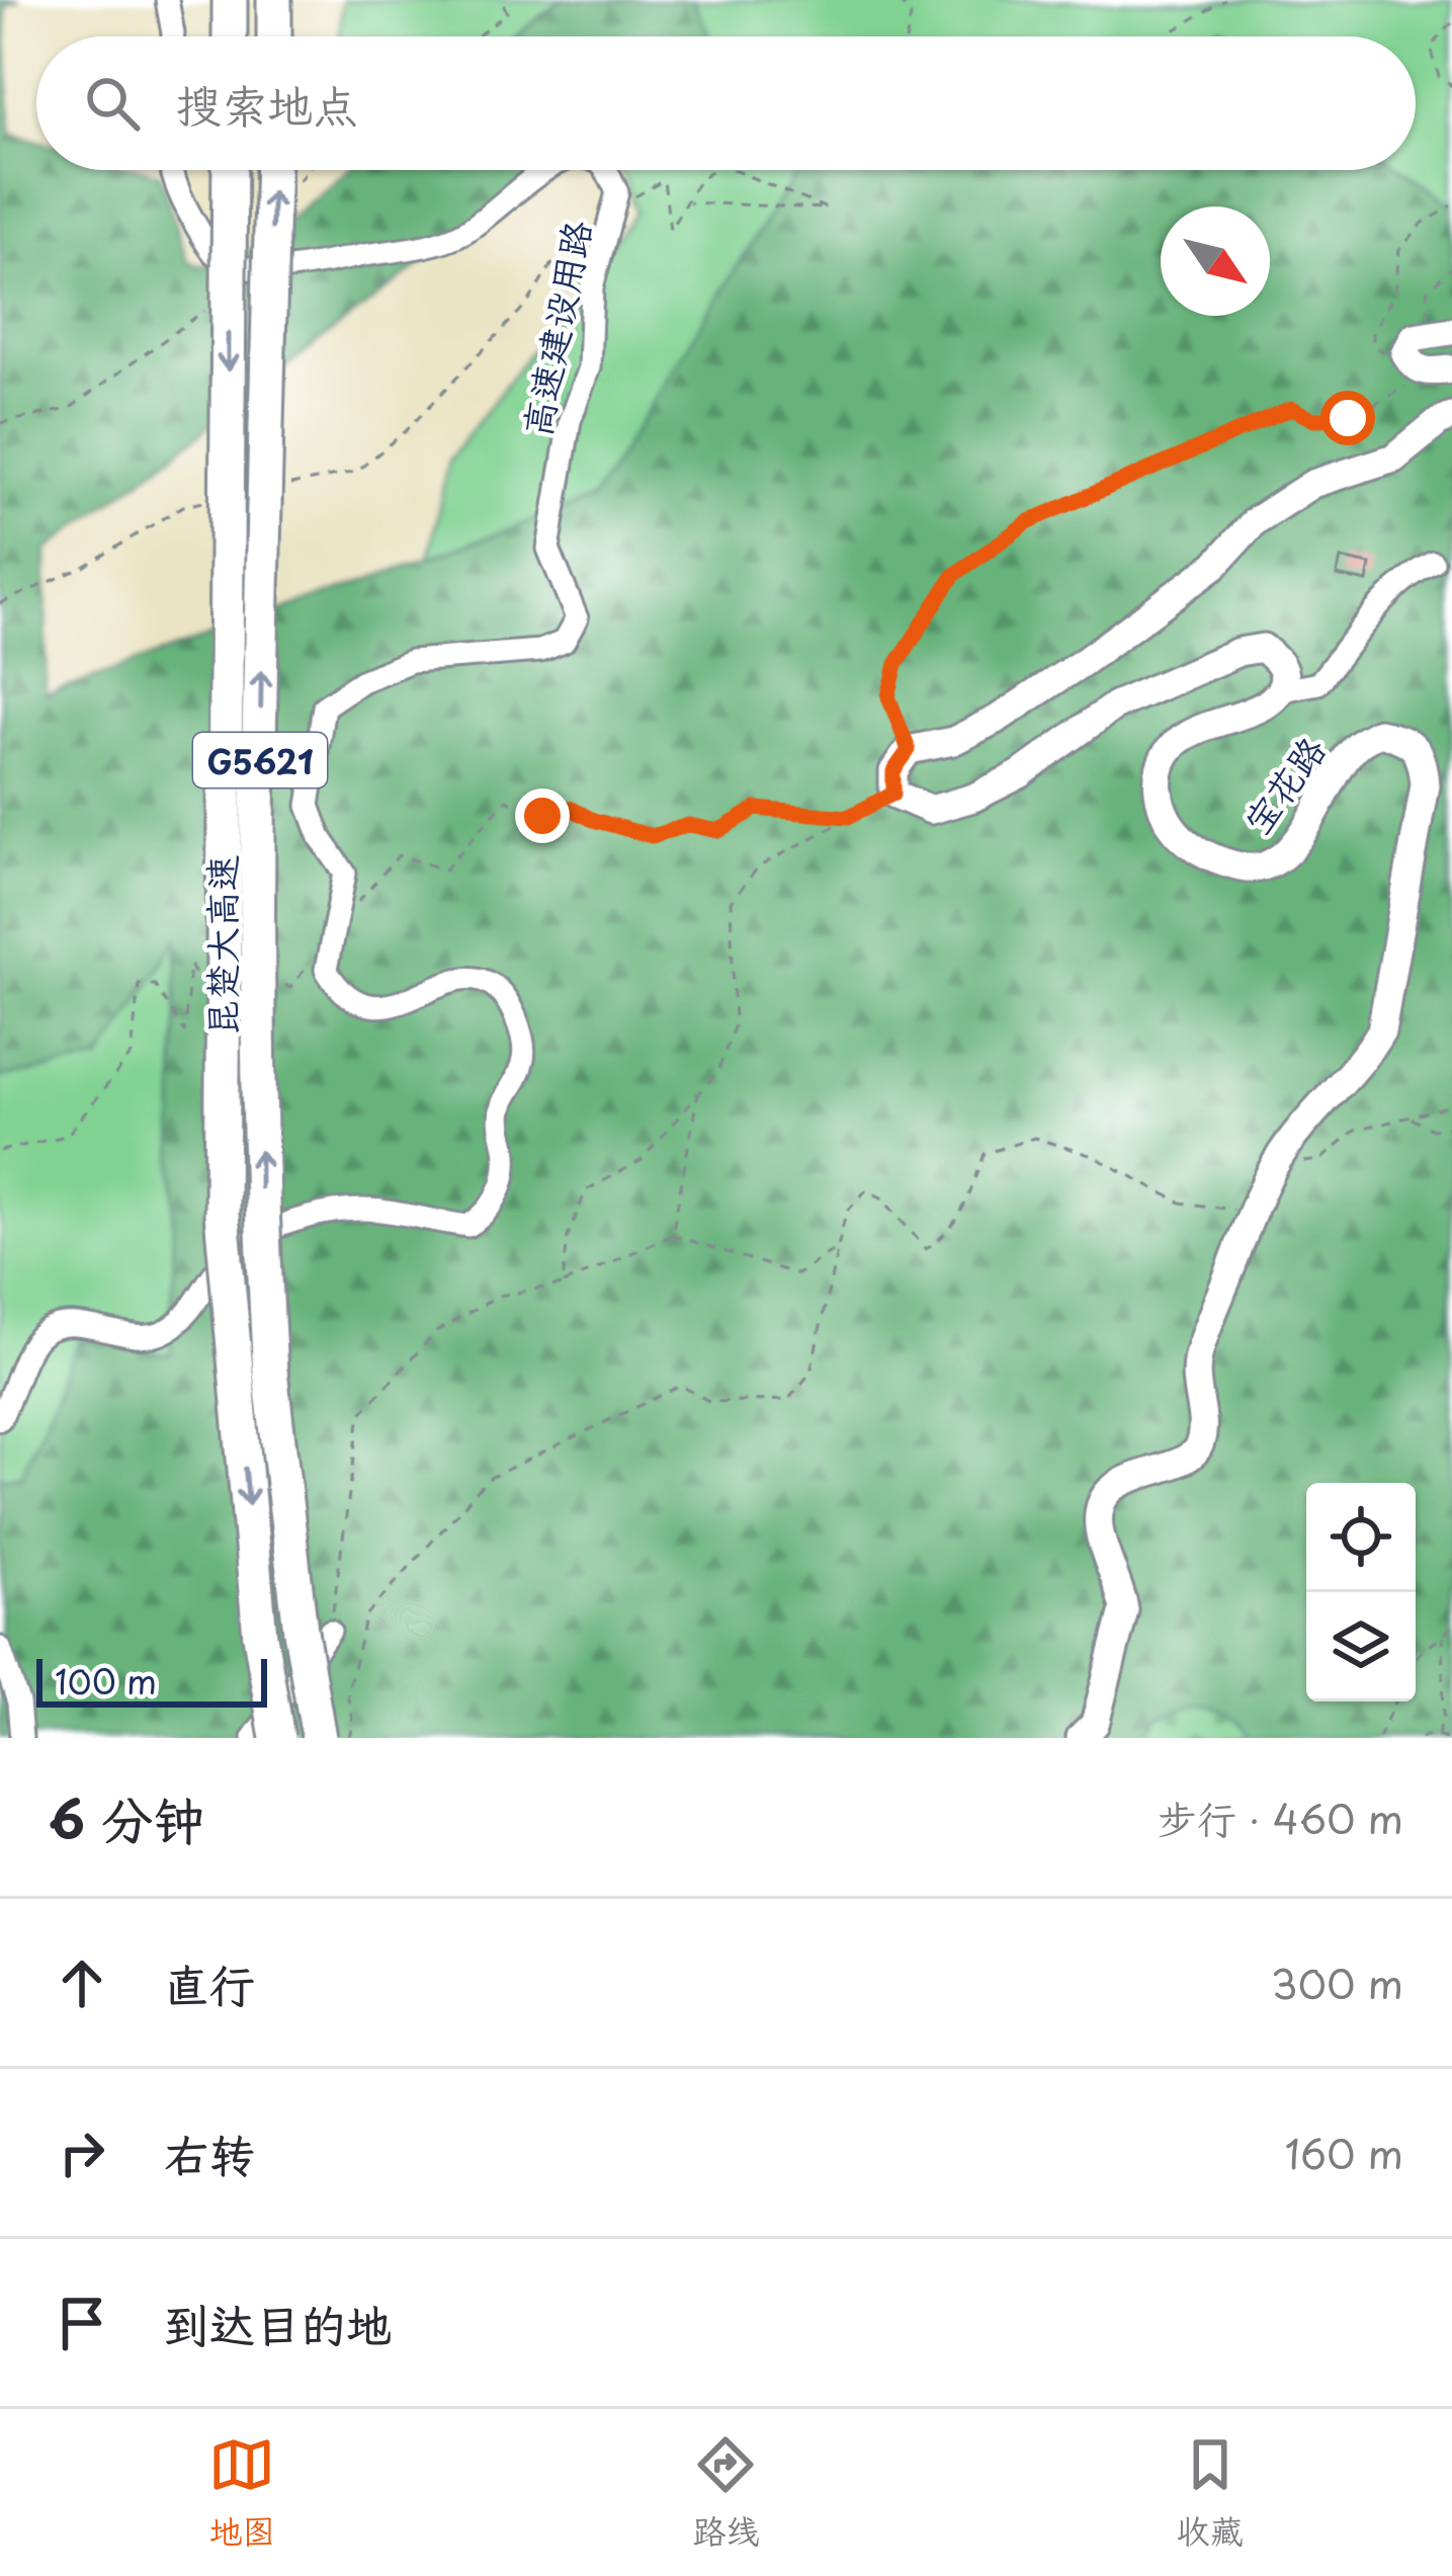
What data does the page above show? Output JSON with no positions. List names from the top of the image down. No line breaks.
{"streets":{"highway":["G5621","昆楚大高速"],"main road":["宝花路"],"street":["高速建设用路"]},"scale_bar":"100 m","north":"bottom right","page":{"search":"搜索地点","scale":"100 m","heading":["6 分钟","步行 · 460 m"],"list":[["直行","300 m"],["右转","160 m"],"到达目的地"],"nav":["地图","路线","收藏"]}}
